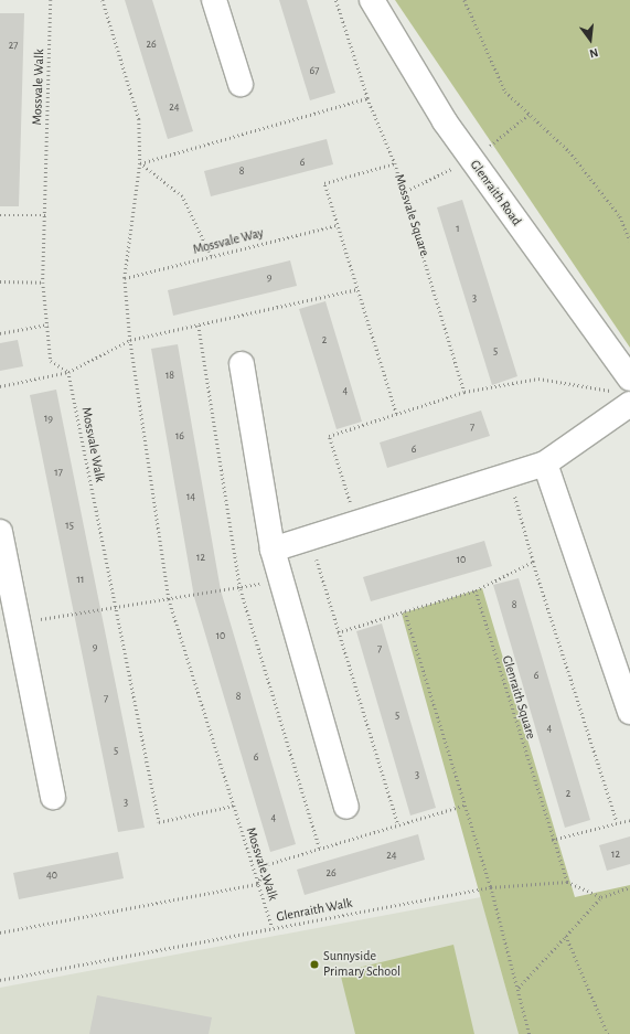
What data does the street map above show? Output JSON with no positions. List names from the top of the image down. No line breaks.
{"streets":{"street":["Glenraith Road"],"path":["Mossvale Walk","Mossvale Square","Mossvale Way","Glenraith Square","Glenraith Walk"]},"crossings":[["Mossvale Walk","Mossvale Way"],["Mossvale Walk","Glenraith Walk"],["Mossvale Square","Mossvale Way"],["Glenraith Square","Glenraith Walk"]],"places":["Sunnyside Primary School"],"house_numbers":["26","27","67","24","6","8","1","9","3","2","5","18","4","19","7","16","6","17","14","15","12","10","11","8","10","9","7","6","8","7","5","4","5","6","3","2","3","4","12","24","26","40"],"north":"bottom"}
